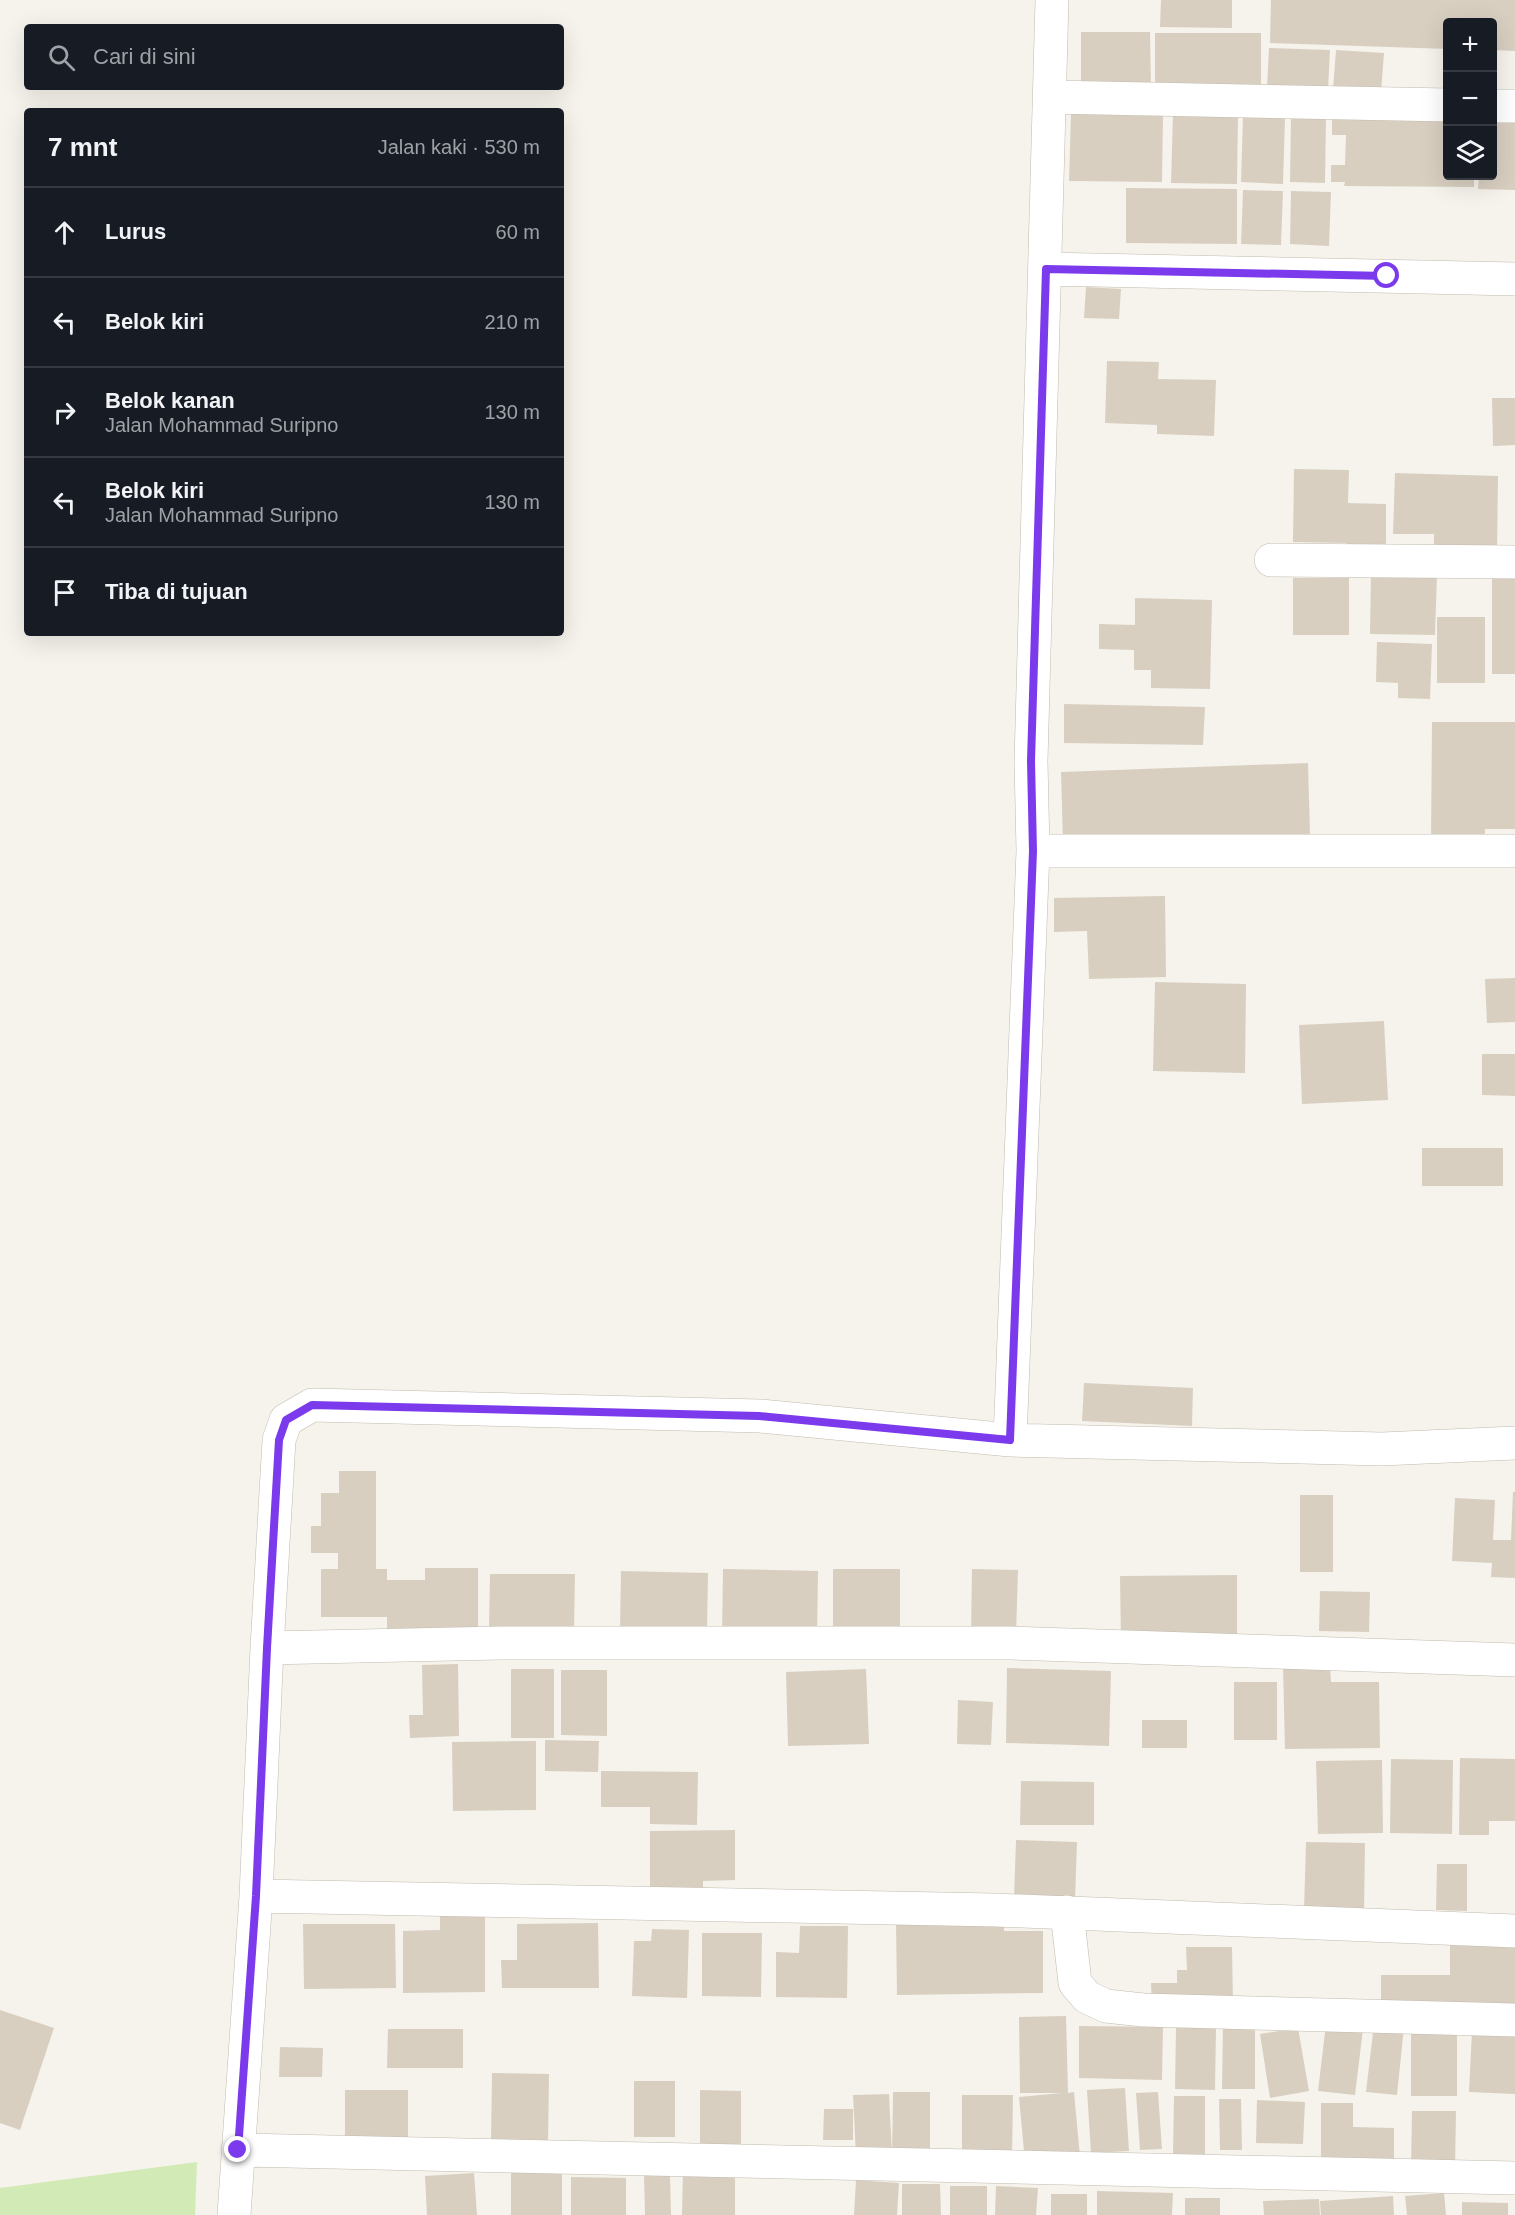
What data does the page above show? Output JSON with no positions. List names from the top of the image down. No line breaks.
{"page":{"map_buttons":["+","−"],"search":"Cari di sini","heading":["7 mnt","Jalan kaki · 530 m"],"list":[["Lurus","60 m"],["Belok kiri","210 m"],["Belok kanan","Jalan Mohammad Suripno","130 m"],["Belok kiri","Jalan Mohammad Suripno","130 m"],"Tiba di tujuan"]}}
